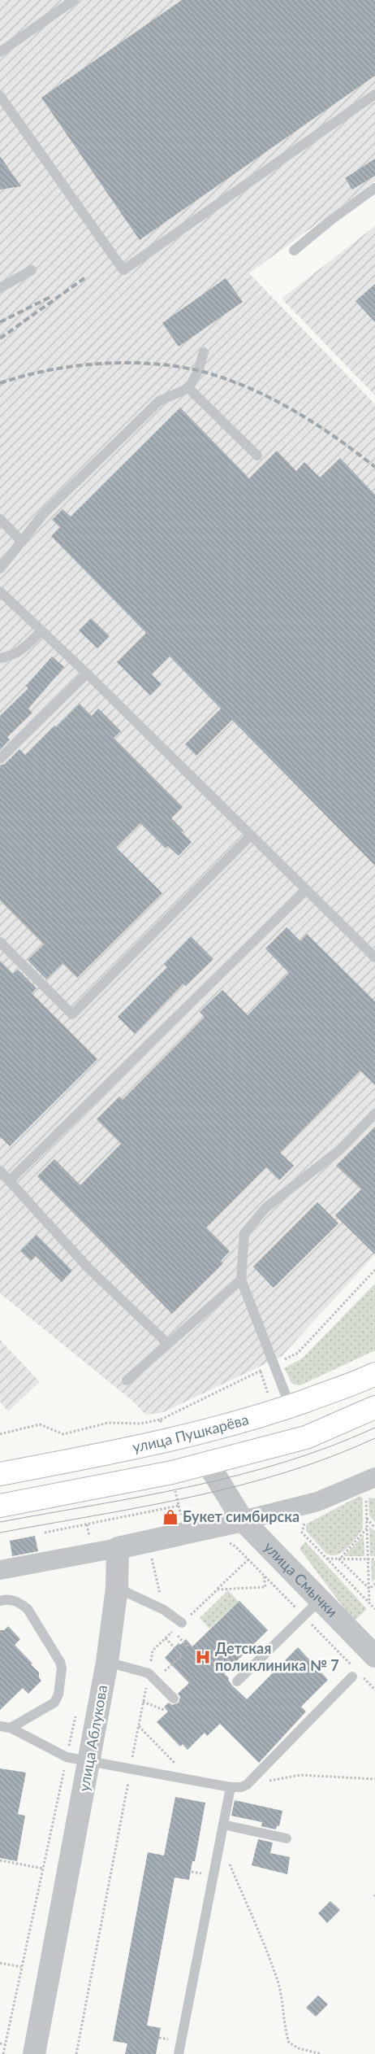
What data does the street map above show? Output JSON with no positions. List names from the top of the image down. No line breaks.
{"streets":{"main road":["улица Пушкарёва","улица Смычки"],"street":["улица Аблукова"]},"crossings":[["улица Пушкарёва","улица Смычки"]],"places":{"shop":["Букет симбирска"],"hospital":["Детская поликлиника № 7"]}}
